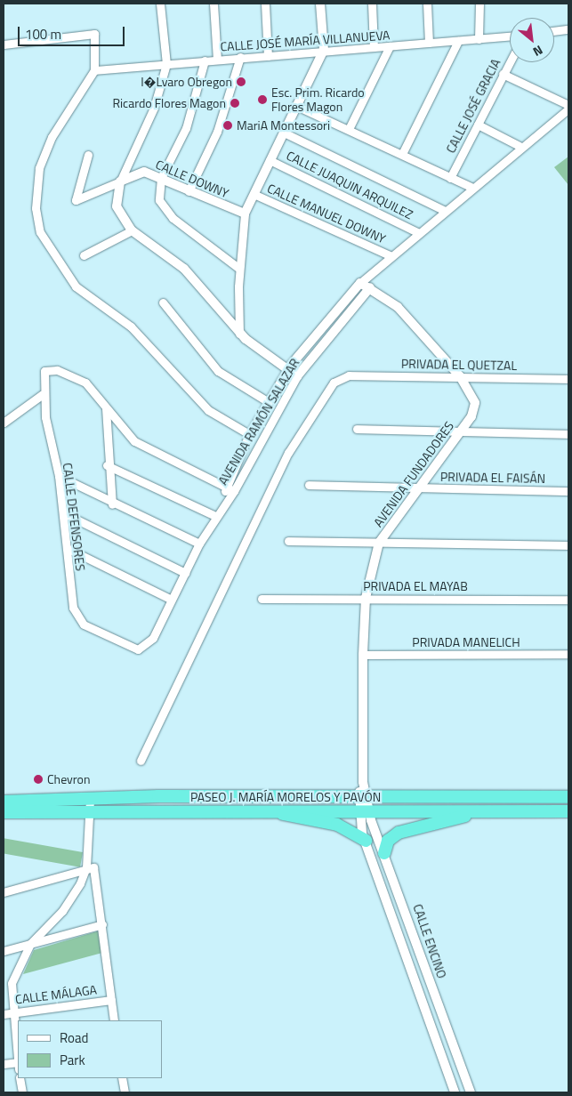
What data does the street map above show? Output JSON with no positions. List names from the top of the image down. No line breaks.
{"streets":{"highway":["PASEO J. MARÍA MORELOS Y PAVÓN"],"street":["CALLE JOSÉ MARÍA VILLANUEVA","CALLE JOSÉ GRACIA","CALLE DOWNY","CALLE JUAQUIN ARQUILEZ","CALLE MANUEL DOWNY","PRIVADA EL QUETZAL","AVENIDA RAMÓN SALAZAR","AVENIDA FUNDADORES","PRIVADA EL FAISÁN","CALLE DEFENSORES","PRIVADA EL MAYAB","PRIVADA MANELICH","CALLE ENCINO","CALLE MÁLAGA"]},"crossings":[["CALLE JUAQUIN ARQUILEZ","AVENIDA RAMÓN SALAZAR"],["CALLE MANUEL DOWNY","AVENIDA RAMÓN SALAZAR"],["PRIVADA EL QUETZAL","AVENIDA FUNDADORES"],["AVENIDA RAMÓN SALAZAR","AVENIDA FUNDADORES"],["AVENIDA RAMÓN SALAZAR","CALLE DEFENSORES"],["AVENIDA FUNDADORES","PRIVADA EL FAISÁN"],["AVENIDA FUNDADORES","PRIVADA EL MAYAB"],["AVENIDA FUNDADORES","PRIVADA MANELICH"],["AVENIDA FUNDADORES","PASEO J. MARÍA MORELOS Y PAVÓN"],["AVENIDA FUNDADORES","CALLE ENCINO"],["PASEO J. MARÍA MORELOS Y PAVÓN","CALLE ENCINO"]],"places":["I�Lvaro Obregon","Esc. Prim. Ricardo Flores Magon","Ricardo Flores Magon","MariA Montessori","Chevron"],"legend":["Road","Park"],"scale_bar":"100 m","north":"bottom right"}
